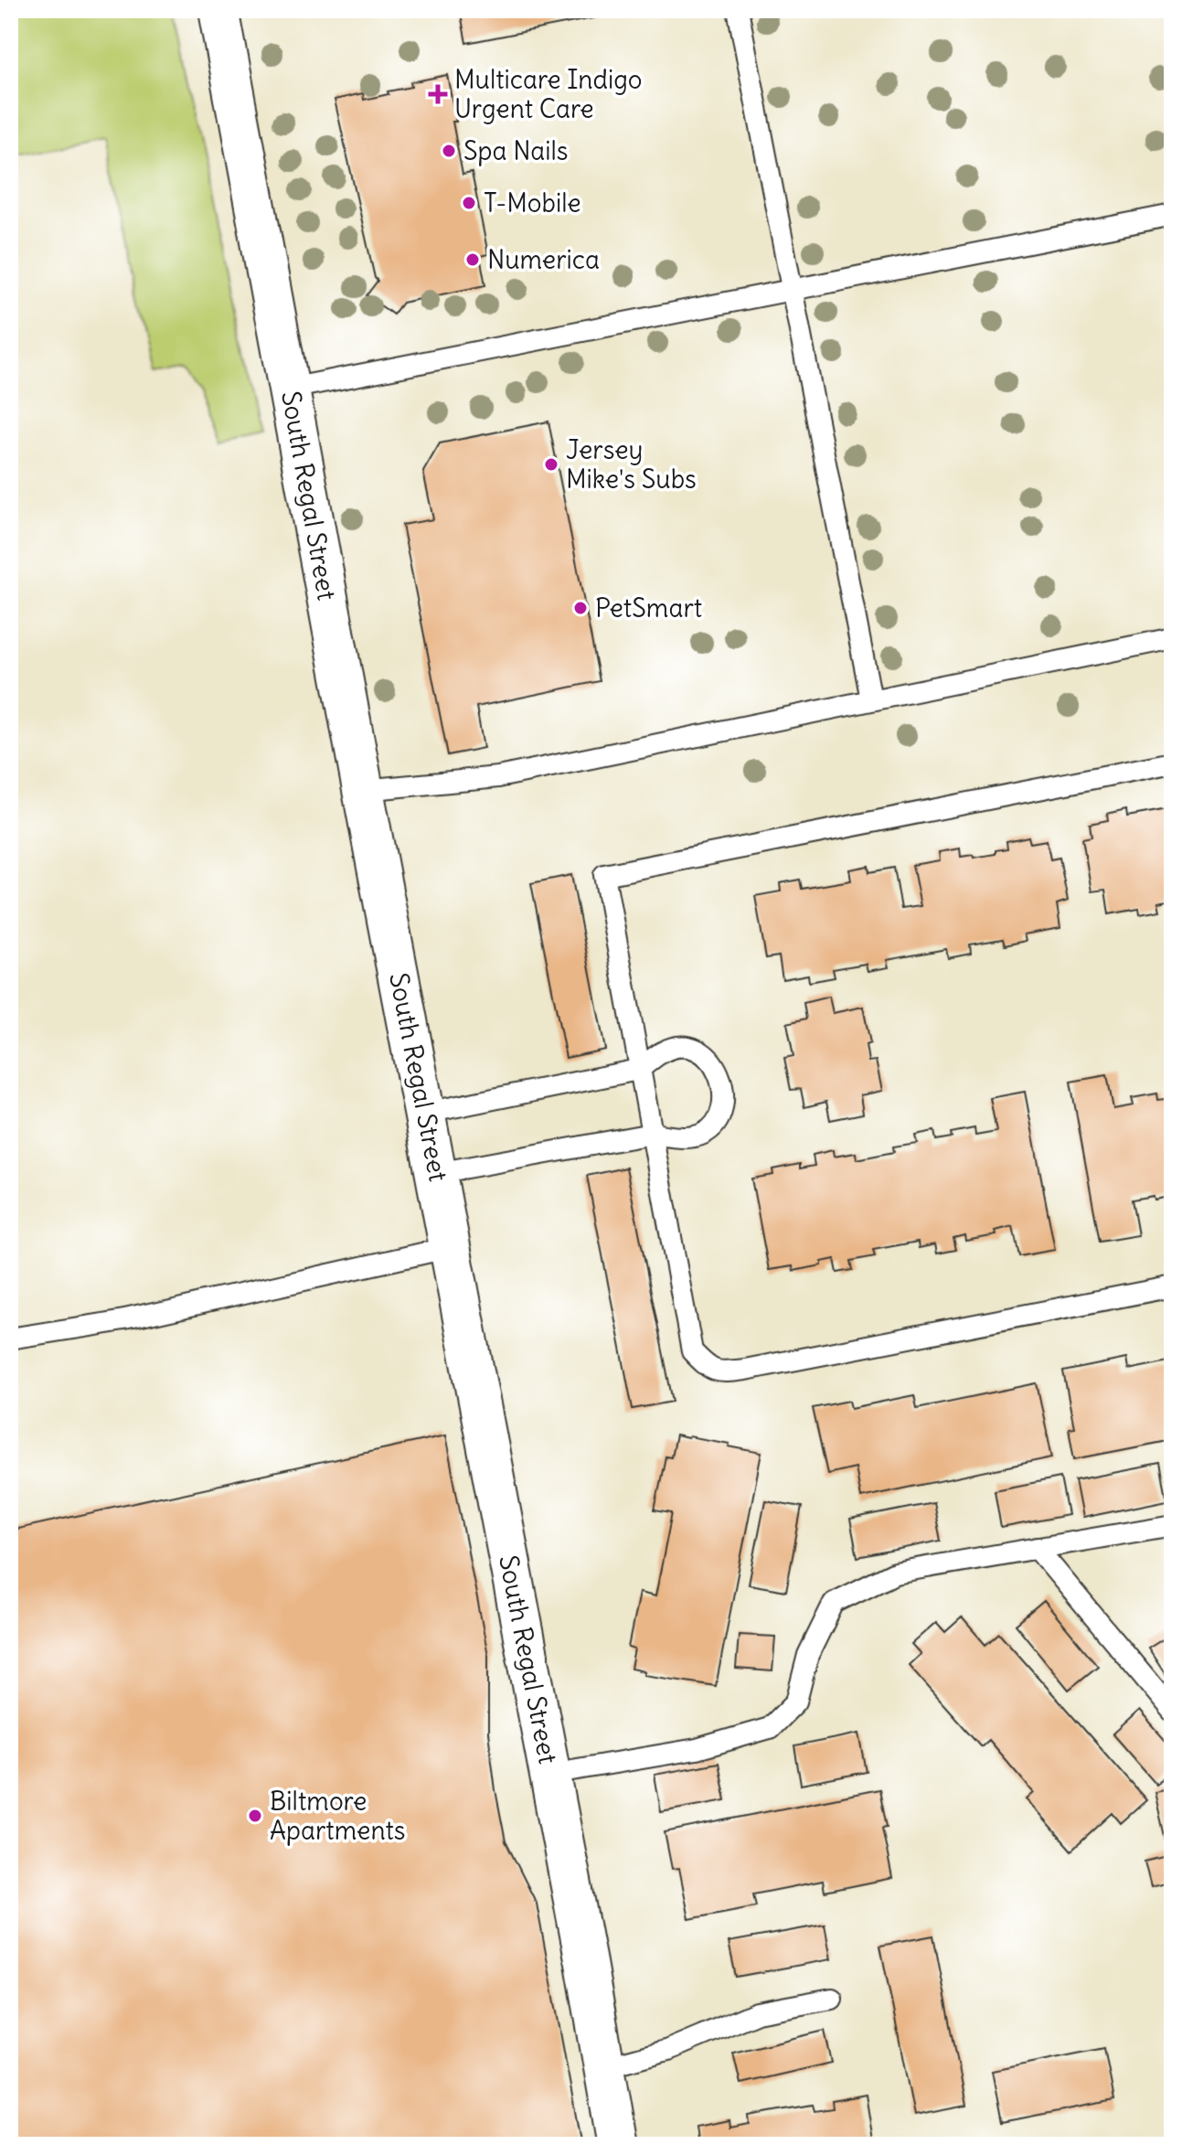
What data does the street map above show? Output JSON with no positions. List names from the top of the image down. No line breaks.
{"streets":{"main road":["South Regal Street"]},"places":{"health":["Multicare Indigo Urgent Care"],"other":["Spa Nails","T-Mobile","Numerica","Jersey Mike's Subs","PetSmart","Biltmore Apartments"]}}
